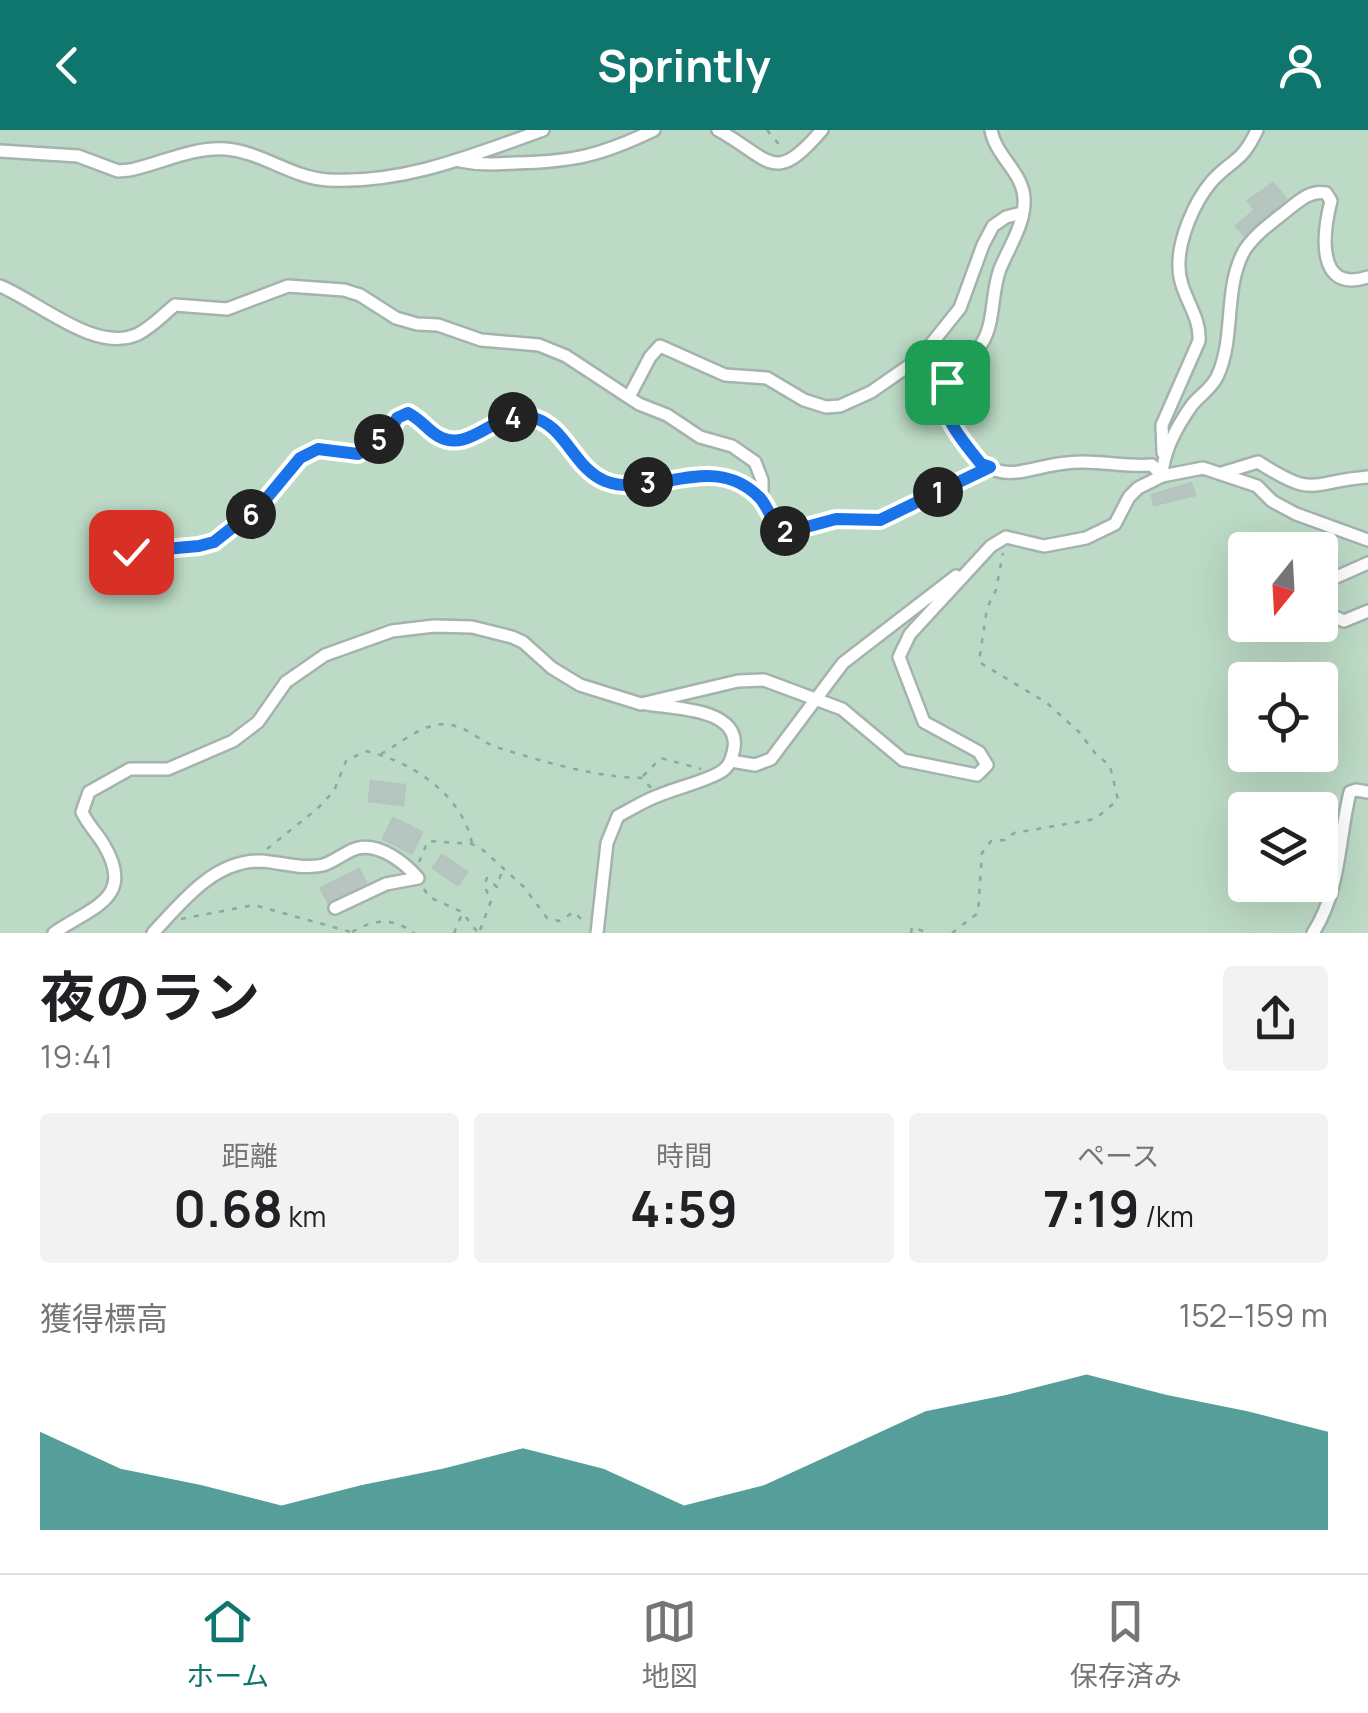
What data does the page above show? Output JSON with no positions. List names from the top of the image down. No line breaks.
{"north":"bottom","page":{"header":"Sprintly","pins":["4","5","3","1","6","2"],"heading":["夜のラン","19:41"],"stats":[["距離","0.68 km"],["時間","4:59"],["ペース","7:19 /km"]],"chart":["獲得標高","152–159 m"],"tabs":["ホーム","地図","保存済み"]}}
